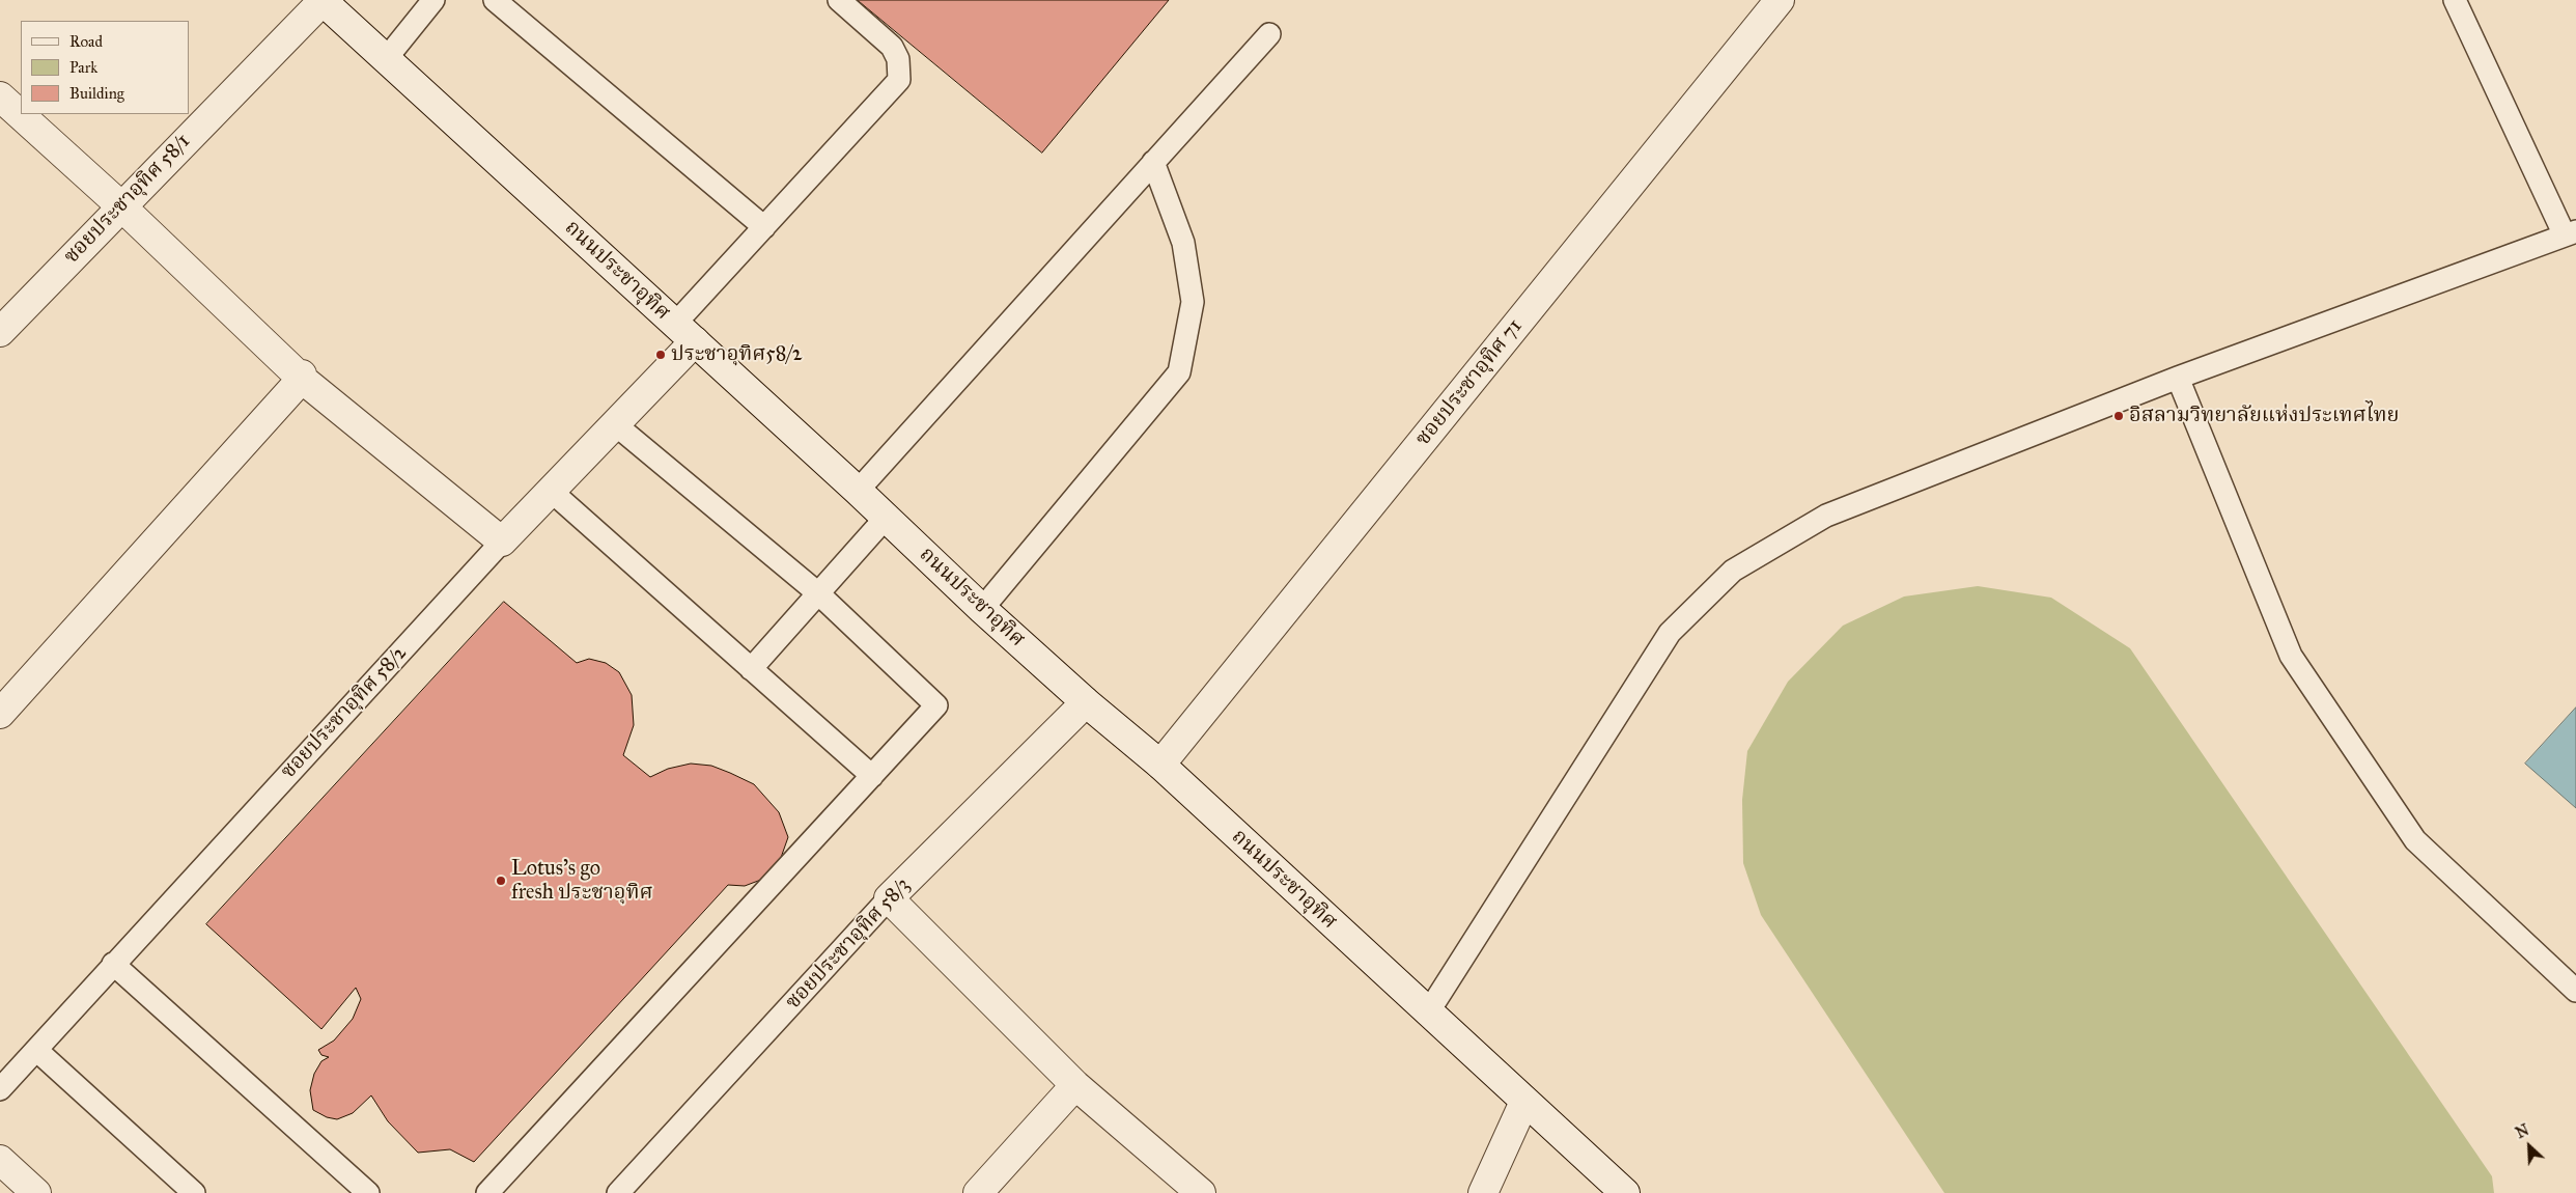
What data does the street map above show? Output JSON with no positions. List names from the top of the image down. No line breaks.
{"streets":{"street":["ซอยประชาอุทิศ 58/1","ถนนประชาอุทิศ","ซอยประชาอุทิศ 71","ซอยประชาอุทิศ 58/2","ซอยประชาอุทิศ 58/3"]},"crossings":[["ซอยประชาอุทิศ 58/1","ถนนประชาอุทิศ"],["ถนนประชาอุทิศ","ซอยประชาอุทิศ 71"],["ถนนประชาอุทิศ","ซอยประชาอุทิศ 58/2"],["ถนนประชาอุทิศ","ซอยประชาอุทิศ 58/3"]],"places":["ประชาอุทิศ58/2","อิสลามวิทยาลัยแห่งประเทศไทย","Lotus's go fresh ประชาอุทิศ"],"legend":["Road","Park","Building"],"north":"top left"}
